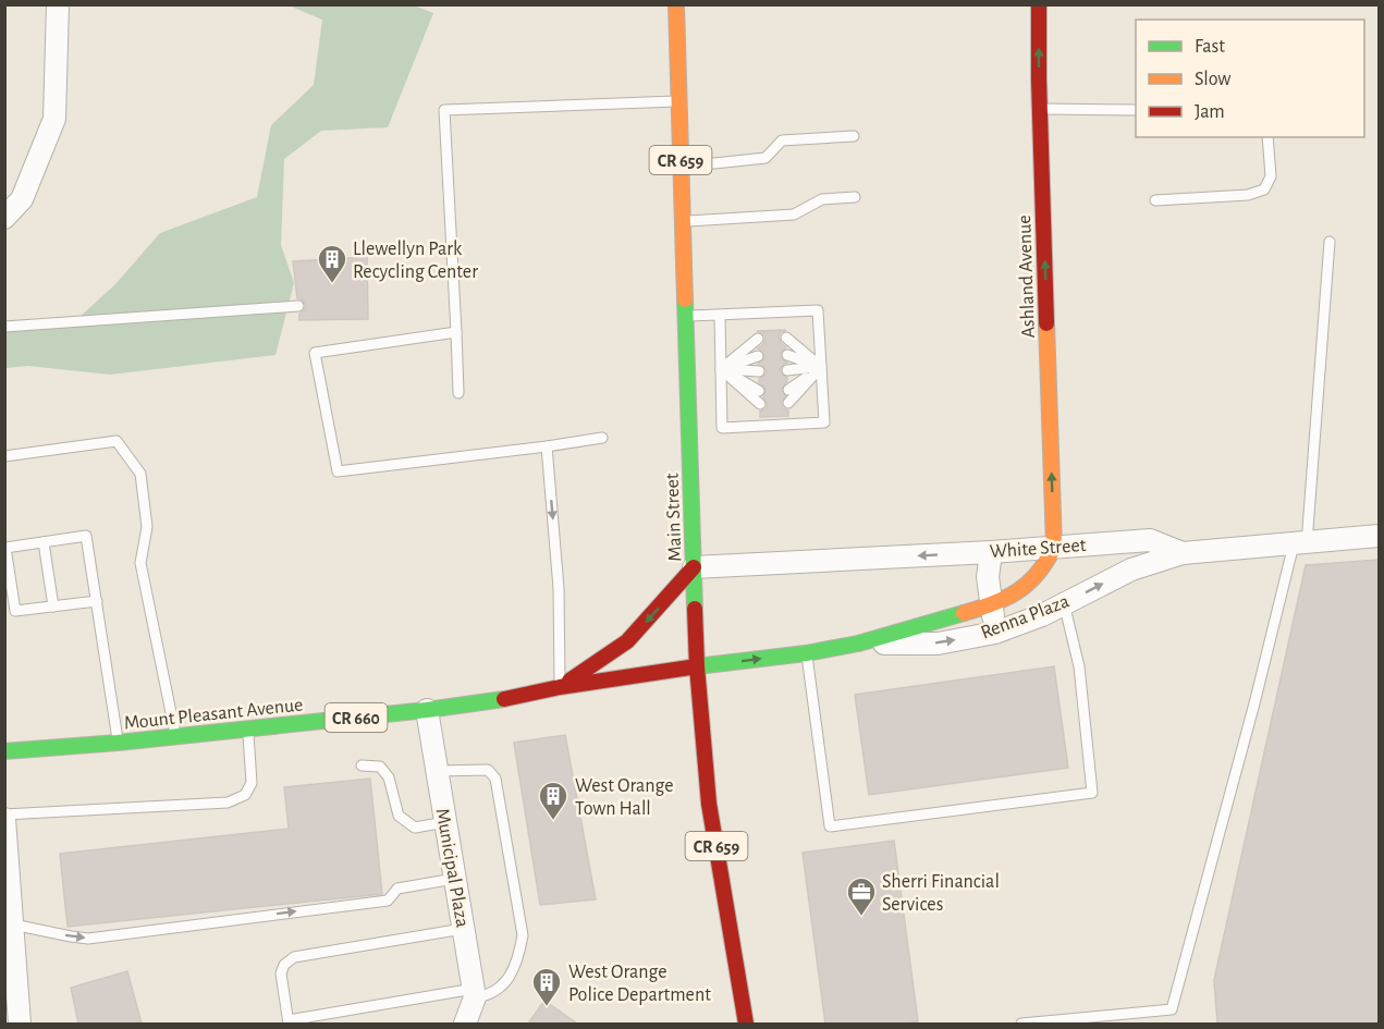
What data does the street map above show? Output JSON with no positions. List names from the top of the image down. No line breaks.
{"streets":{"main road":["CR 659","Ashland Avenue","Main Street","Renna Plaza","Mount Pleasant Avenue","CR 660"],"street":["White Street","Municipal Plaza"]},"crossings":[["Ashland Avenue","White Street"],["Ashland Avenue","Renna Plaza"],["Main Street","White Street"],["Main Street","Renna Plaza"],["Main Street","Mount Pleasant Avenue"],["White Street","Renna Plaza"],["Renna Plaza","Mount Pleasant Avenue"],["Mount Pleasant Avenue","Municipal Plaza"]],"one_way":["Ashland Avenue","White Street"],"places":{"building":["Llewellyn Park Recycling Center","West Orange Town Hall","West Orange Police Department"],"office":["Sherri Financial Services"]},"legend":["Fast","Slow","Jam"]}
